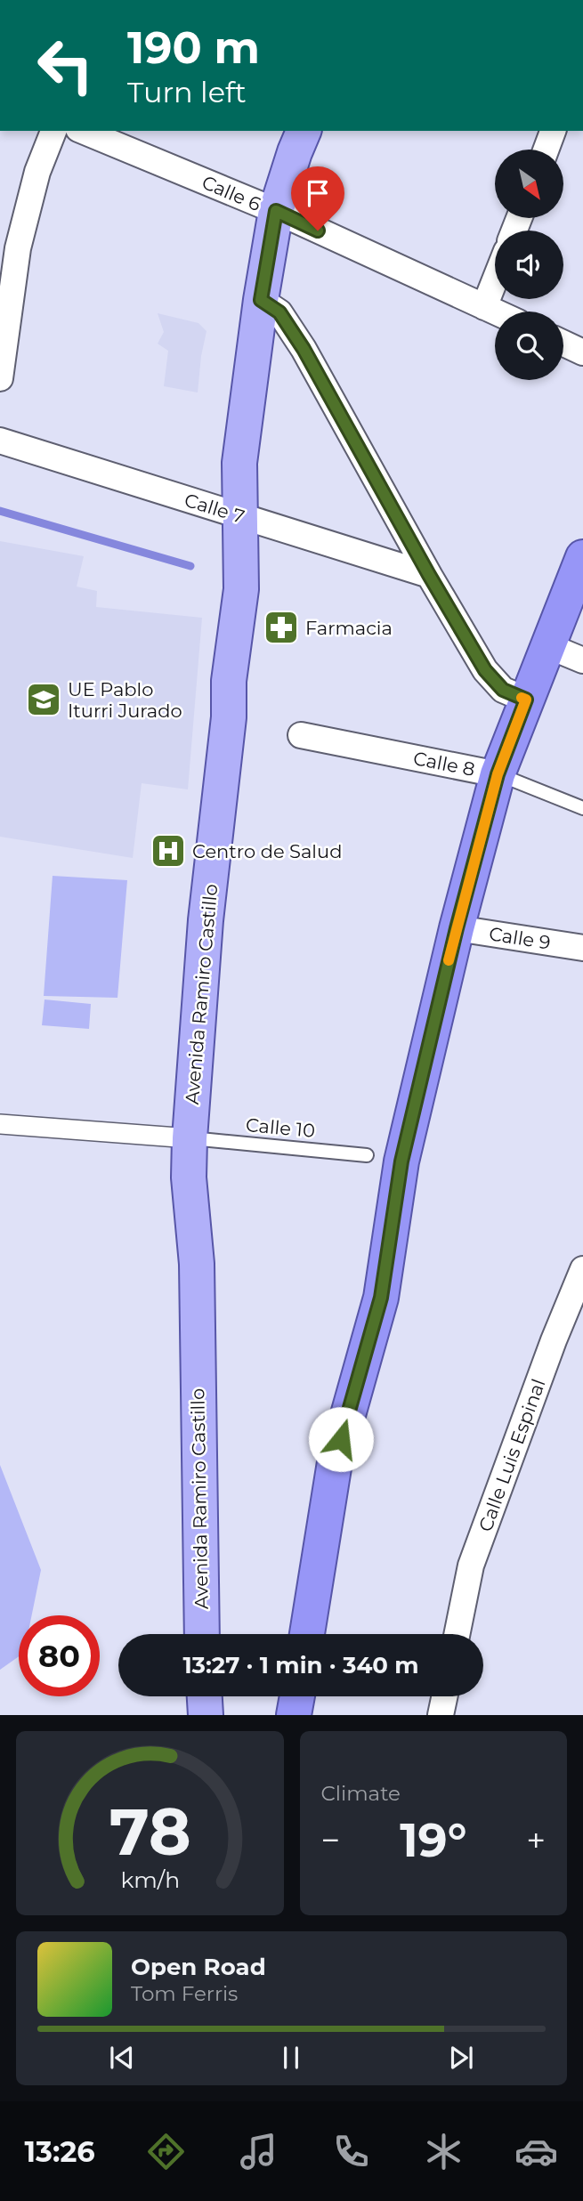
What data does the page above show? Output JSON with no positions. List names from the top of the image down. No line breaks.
{"streets":{"main road":["Avenida Ramiro Castillo"],"street":["Calle 6","Calle 7","Calle 8","Calle 9","Calle Luis Espinal"],"lane":["Calle 10"]},"crossings":[["Calle 6","Avenida Ramiro Castillo"],["Calle 7","Avenida Ramiro Castillo"],["Avenida Ramiro Castillo","Calle 10"]],"places":{"pharmacy":["Farmacia"],"school or university":["UE Pablo Iturri Jurado"],"hospital":["Centro de Salud"]},"north":"bottom right","page":{"turn":["190 m","Turn left"],"limit":"80","trip":"13:27 · 1 min · 340 m","tile":"Climate","heat":["−","19°","+"],"song":["Open Road","Tom Ferris"],"tabs":"13:26","gauge":["78","km/h"]}}
